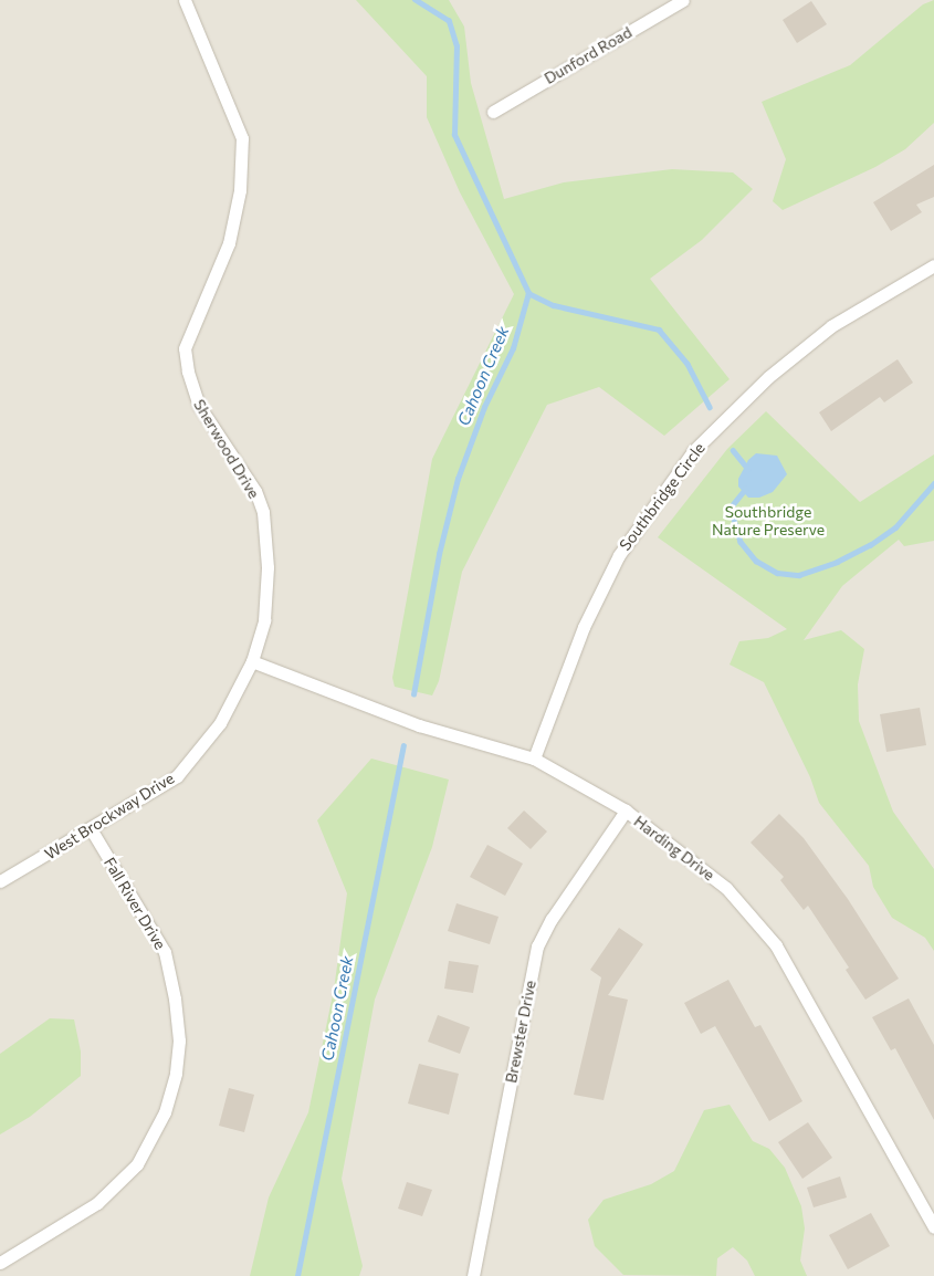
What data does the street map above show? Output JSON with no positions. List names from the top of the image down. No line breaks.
{"streets":{"street":["Dunford Road","Sherwood Drive","Southbridge Circle","West Brockway Drive","Harding Drive","Fall River Drive","Brewster Drive"]},"crossings":[["Sherwood Drive","West Brockway Drive"],["Southbridge Circle","Harding Drive"],["West Brockway Drive","Harding Drive"],["West Brockway Drive","Fall River Drive"],["Harding Drive","Brewster Drive"]],"water":["Cahoon Creek"],"parks":["Southbridge Nature Preserve"]}
